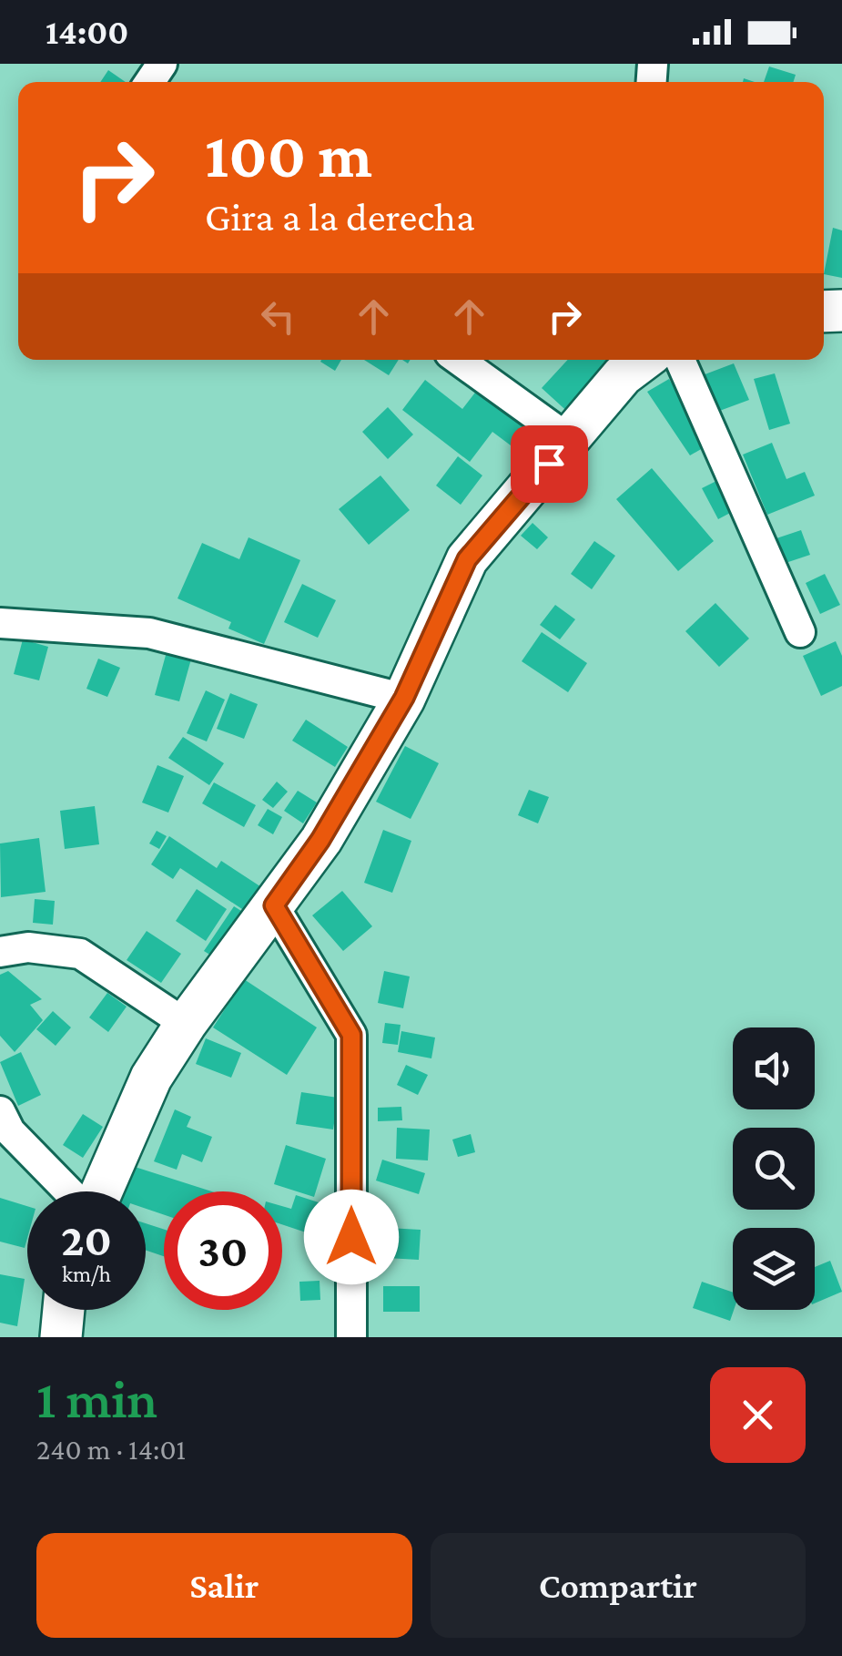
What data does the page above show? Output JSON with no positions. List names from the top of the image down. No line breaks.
{"page":{"status":"14:00","turn":["100 m","Gira a la derecha"],"speed":"20 km/h","limit":"30","heading":["1 min","240 m · 14:01"],"buttons":["Salir","Compartir"]}}
